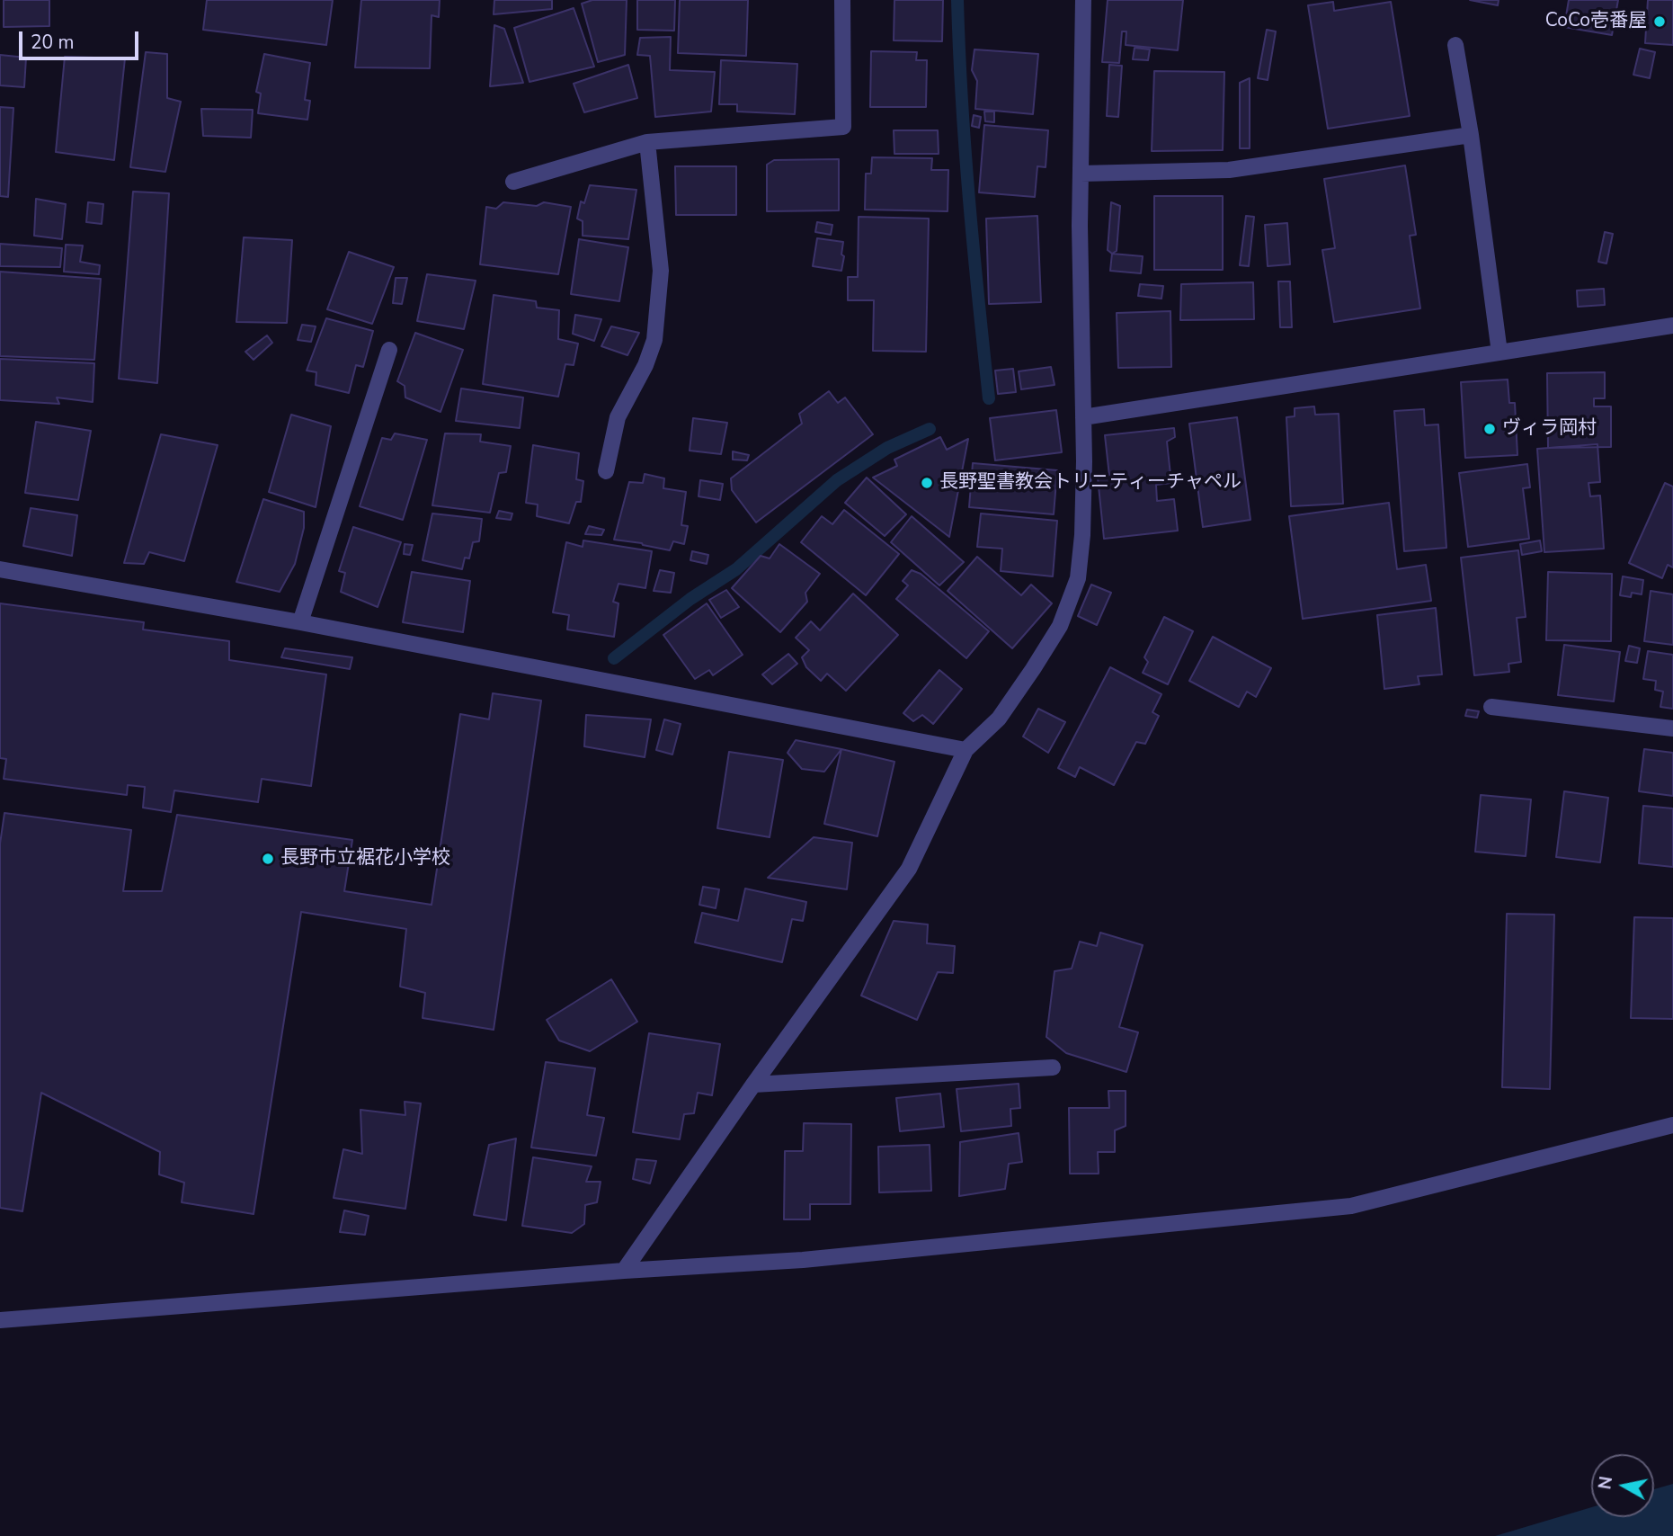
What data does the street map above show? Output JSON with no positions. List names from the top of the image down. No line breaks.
{"places":["CoCo壱番屋","ヴィラ岡村","長野聖書教会トリニティーチャペル","長野市立裾花小学校"],"scale_bar":"20 m","north":"left"}
